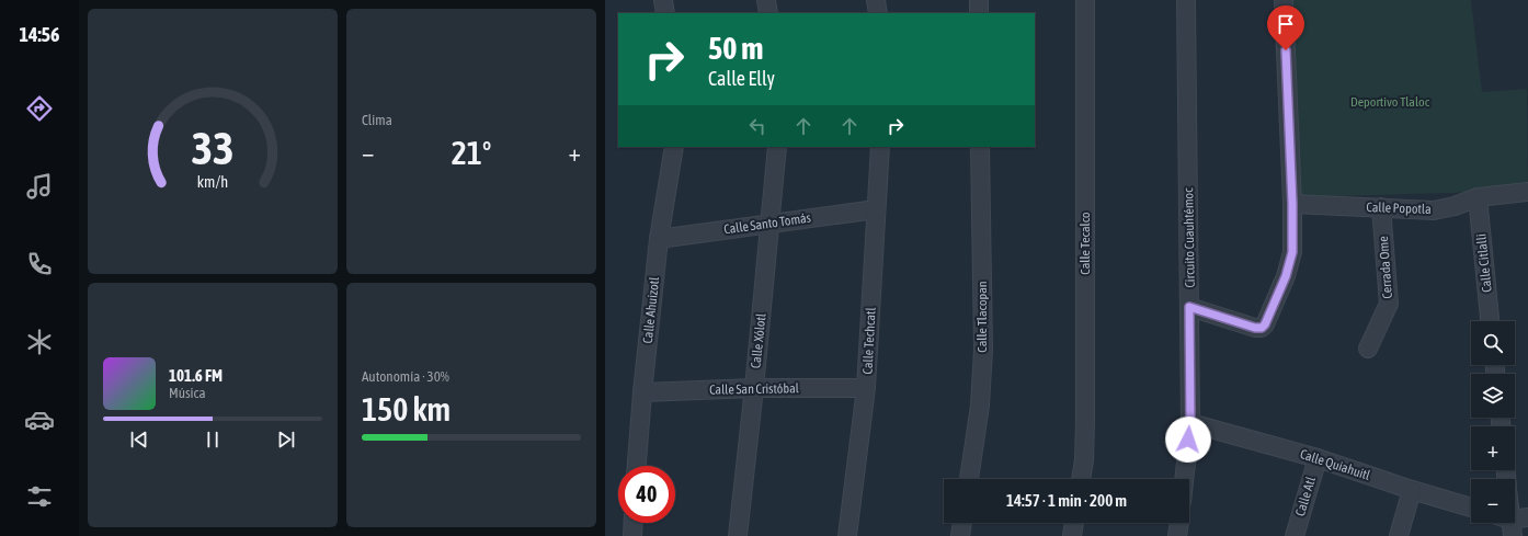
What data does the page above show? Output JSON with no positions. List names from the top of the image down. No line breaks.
{"streets":{"street":["Calle Popotla","Calle Santo Tomás","Circuito Cuauhtémoc","Calle Tecalco","Calle Citlalli","Cerrada Ome","Calle Ahuizotl","Calle Tlacopan","Calle Xólotl","Calle Techcatl","Calle San Cristóbal","Calle Quiahuitl","Calle Atl"]},"crossings":[["Calle Popotla","Calle Citlalli"],["Calle Popotla","Cerrada Ome"],["Calle Santo Tomás","Calle Ahuizotl"],["Calle Santo Tomás","Calle Xólotl"],["Calle Santo Tomás","Calle Techcatl"],["Circuito Cuauhtémoc","Calle Quiahuitl"],["Calle Ahuizotl","Calle San Cristóbal"],["Calle Xólotl","Calle San Cristóbal"],["Calle Techcatl","Calle San Cristóbal"],["Calle Quiahuitl","Calle Atl"]],"parks":["Deportivo Tlaloc"],"page":{"tabs":"14:56","tile":["Clima",["Autonomía · 30%","150 km"]],"turn":["50 m","Calle Elly"],"heat":["−","21°","+"],"map_buttons":["+","−"],"song":["101.6 FM","Música"],"limit":"40","trip":"14:57 · 1 min · 200 m","gauge":["33","km/h"]}}
